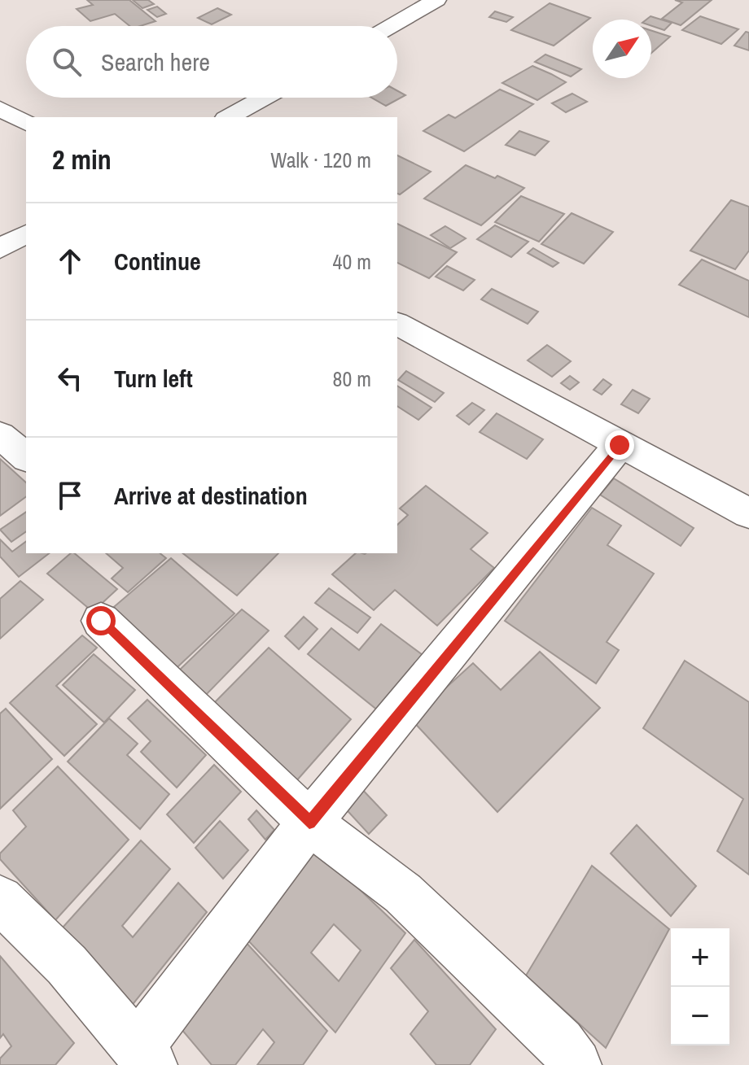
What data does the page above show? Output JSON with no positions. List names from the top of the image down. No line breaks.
{"north":"top right","page":{"search":"Search here","heading":["2 min","Walk · 120 m"],"list":[["Continue","40 m"],["Turn left","80 m"],"Arrive at destination"],"map_buttons":["+","−"]}}
